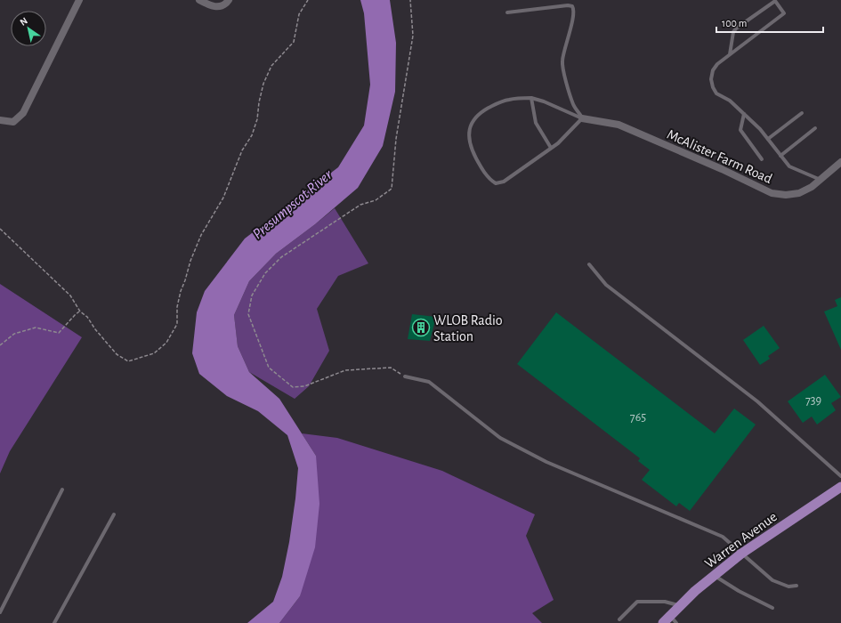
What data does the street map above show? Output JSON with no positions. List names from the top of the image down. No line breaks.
{"streets":{"main road":["Warren Avenue"],"street":["McAlister Farm Road"]},"water":["Presumpscot River"],"places":{"building":["WLOB Radio Station"]},"house_numbers":["739","765"],"scale_bar":"100 m","north":"top left"}
